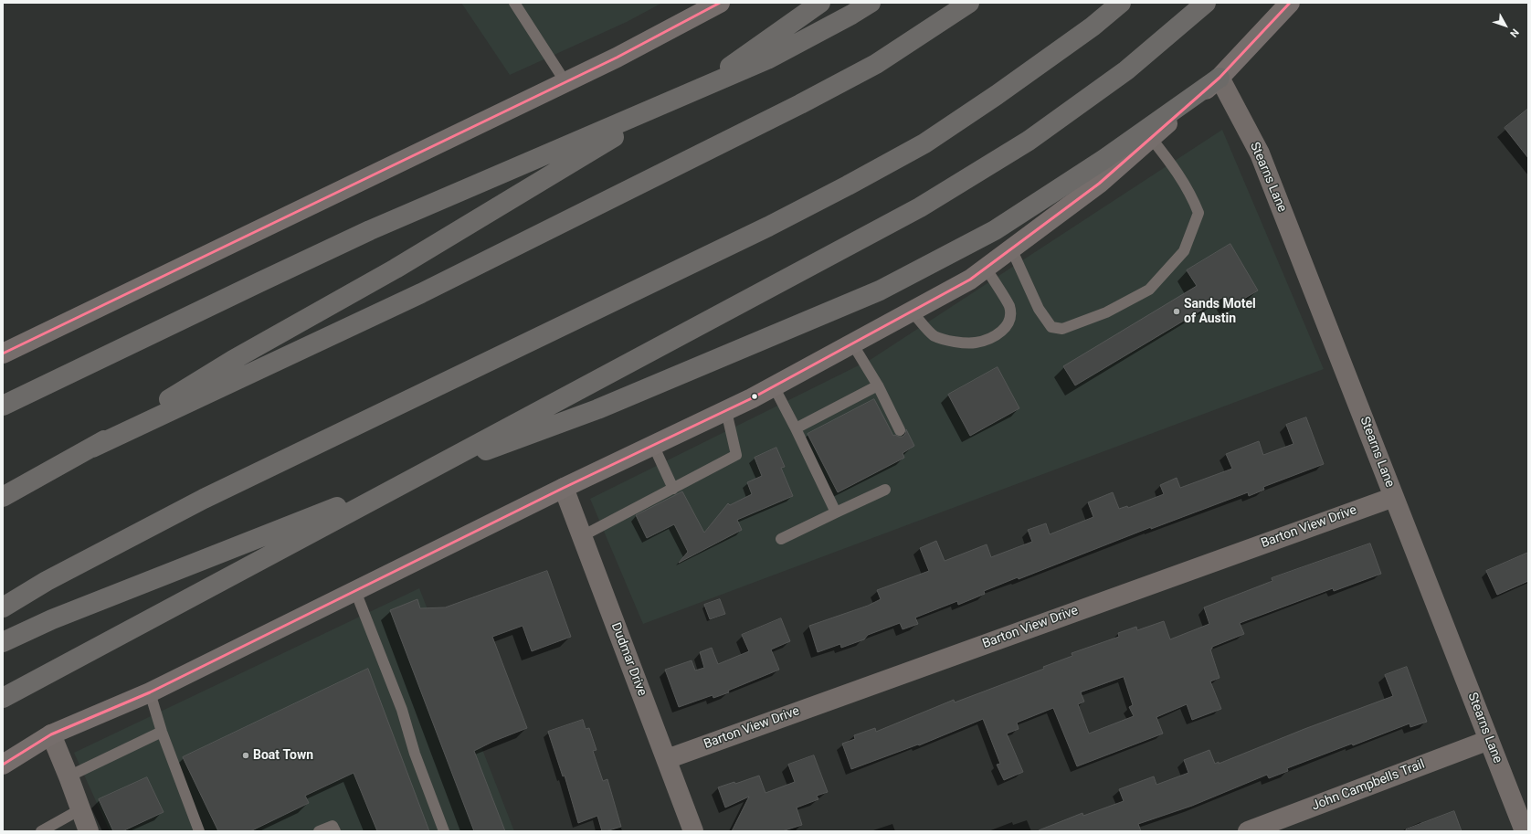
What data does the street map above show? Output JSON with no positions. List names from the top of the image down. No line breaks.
{"streets":{"street":["Stearns Lane","Barton View Drive","Dudmar Drive","John Campbells Trail"]},"crossings":[["Stearns Lane","Barton View Drive"],["Stearns Lane","John Campbells Trail"],["Barton View Drive","Dudmar Drive"]],"places":["Sands Motel of Austin","Boat Town"],"north":"bottom right"}
